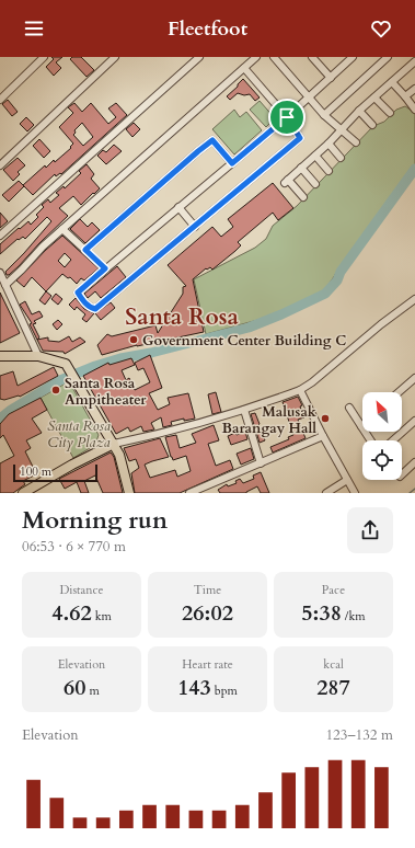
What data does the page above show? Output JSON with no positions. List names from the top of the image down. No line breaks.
{"districts":["Santa Rosa"],"parks":["Santa Rosa City Plaza"],"places":["Government Center Building C","Santa Rosa Ampitheater","Malusak Barangay Hall"],"scale_bar":"100 m","north":"top left","page":{"header":"Fleetfoot","scale":"100 m","heading":["Morning run","06:53 · 6 × 770 m"],"stats":[["Distance","4.62 km"],["Time","26:02"],["Pace","5:38 /km"],["Elevation","60 m"],["Heart rate","143 bpm"],["kcal","287"]],"chart":["Elevation","123–132 m"]}}
